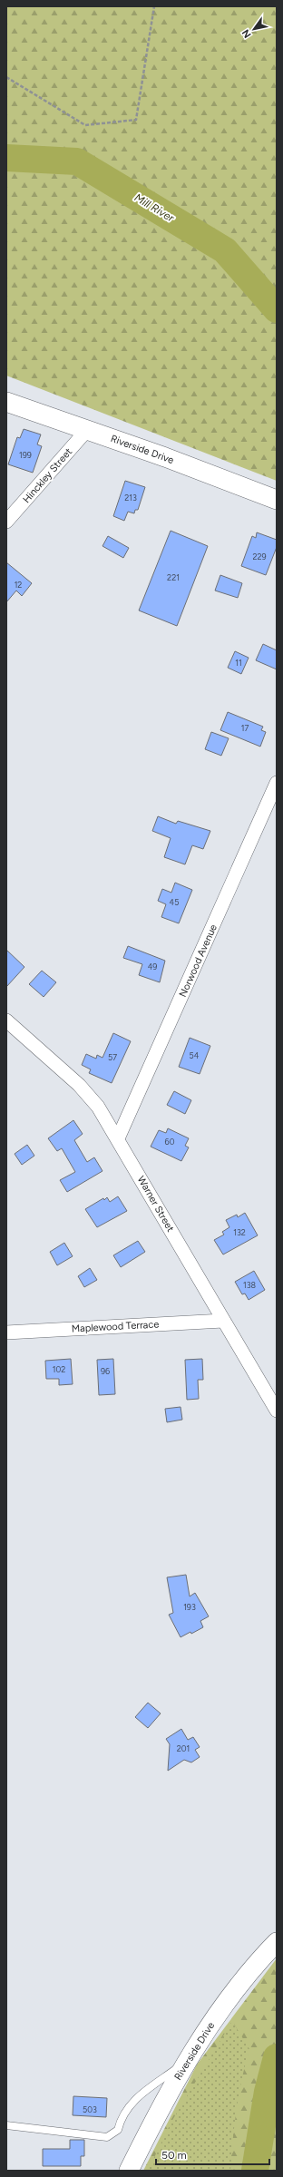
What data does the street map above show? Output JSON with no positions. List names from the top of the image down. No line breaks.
{"streets":{"street":["Riverside Drive","Hinckley Street","Norwood Avenue","Warner Street","Maplewood Terrace"]},"crossings":[["Riverside Drive","Hinckley Street"],["Norwood Avenue","Warner Street"],["Warner Street","Maplewood Terrace"]],"water":["Mill River"],"house_numbers":["199","213","229","221","12","11","17","45","49","54","57","60","132","138","102","96","193","201","503"],"scale_bar":"50 m","north":"bottom left"}
